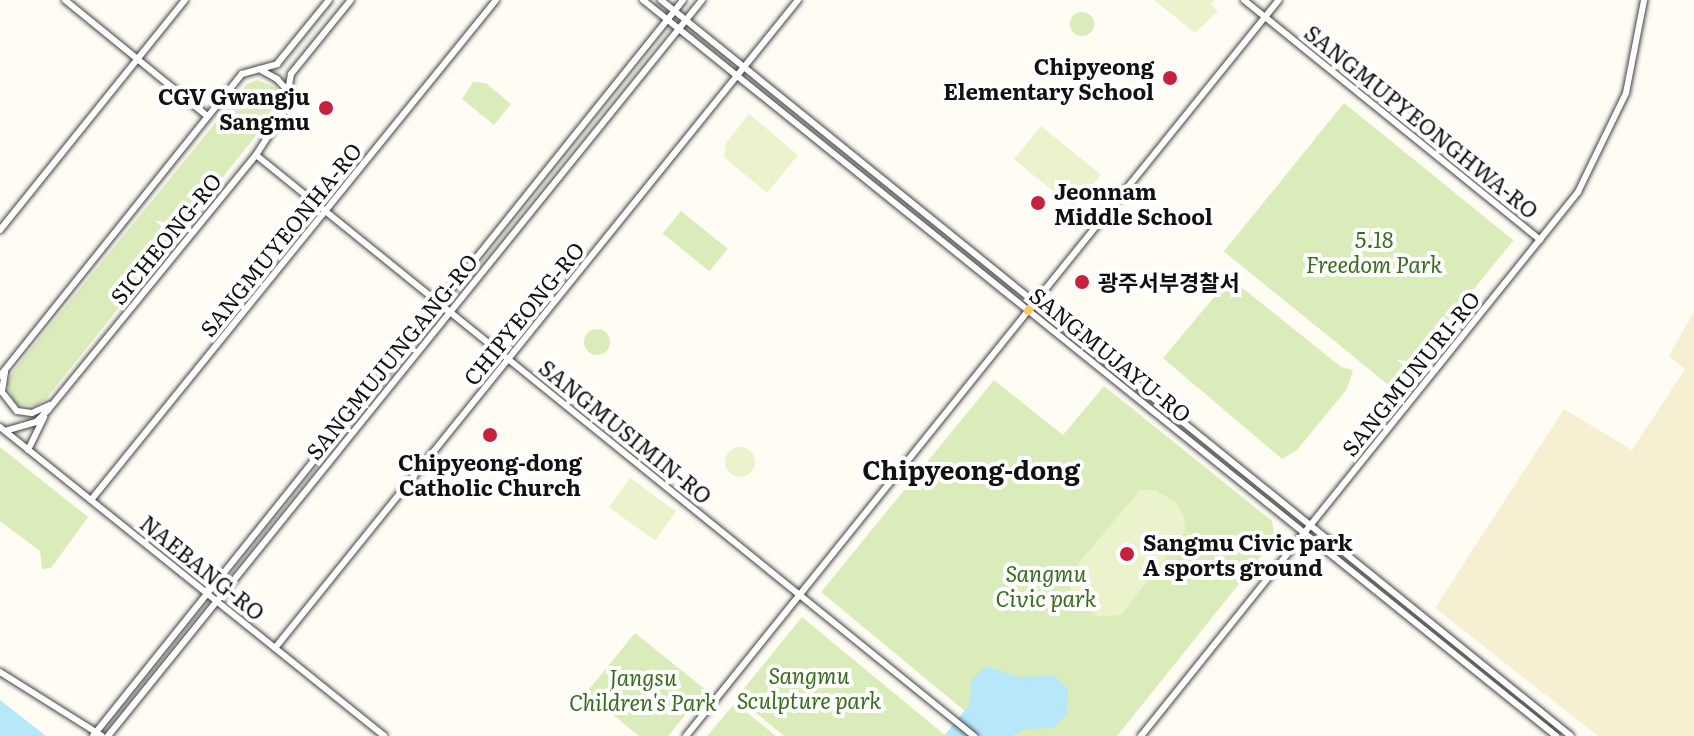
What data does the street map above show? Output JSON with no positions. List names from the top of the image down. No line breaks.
{"streets":{"street":["SANGMUPYEONGHWA-RO","SICHEONG-RO","SANGMUYEONHA-RO","CHIPYEONG-RO","SANGMUJAYU-RO","SANGMUJUNGANG-RO","SANGMUNURI-RO","SANGMUSIMIN-RO","NAEBANG-RO"]},"crossings":[["SANGMUPYEONGHWA-RO","SANGMUNURI-RO"],["SICHEONG-RO","SANGMUSIMIN-RO"],["SICHEONG-RO","NAEBANG-RO"],["SANGMUYEONHA-RO","SANGMUSIMIN-RO"],["SANGMUYEONHA-RO","NAEBANG-RO"],["CHIPYEONG-RO","SANGMUJAYU-RO"],["CHIPYEONG-RO","SANGMUSIMIN-RO"],["CHIPYEONG-RO","NAEBANG-RO"],["SANGMUJAYU-RO","SANGMUJUNGANG-RO"],["SANGMUJAYU-RO","SANGMUNURI-RO"],["SANGMUJUNGANG-RO","SANGMUSIMIN-RO"],["SANGMUJUNGANG-RO","NAEBANG-RO"]],"districts":["Chipyeong-dong"],"parks":["5.18 Freedom Park","Sangmu Civic park","Sangmu Sculpture park","Jangsu Children's Park"],"places":["Chipyeong Elementary School","CGV Gwangju Sangmu","Jeonnam Middle School","광주서부경찰서","Chipyeong-dong Catholic Church","Sangmu Civic park A sports ground"]}
